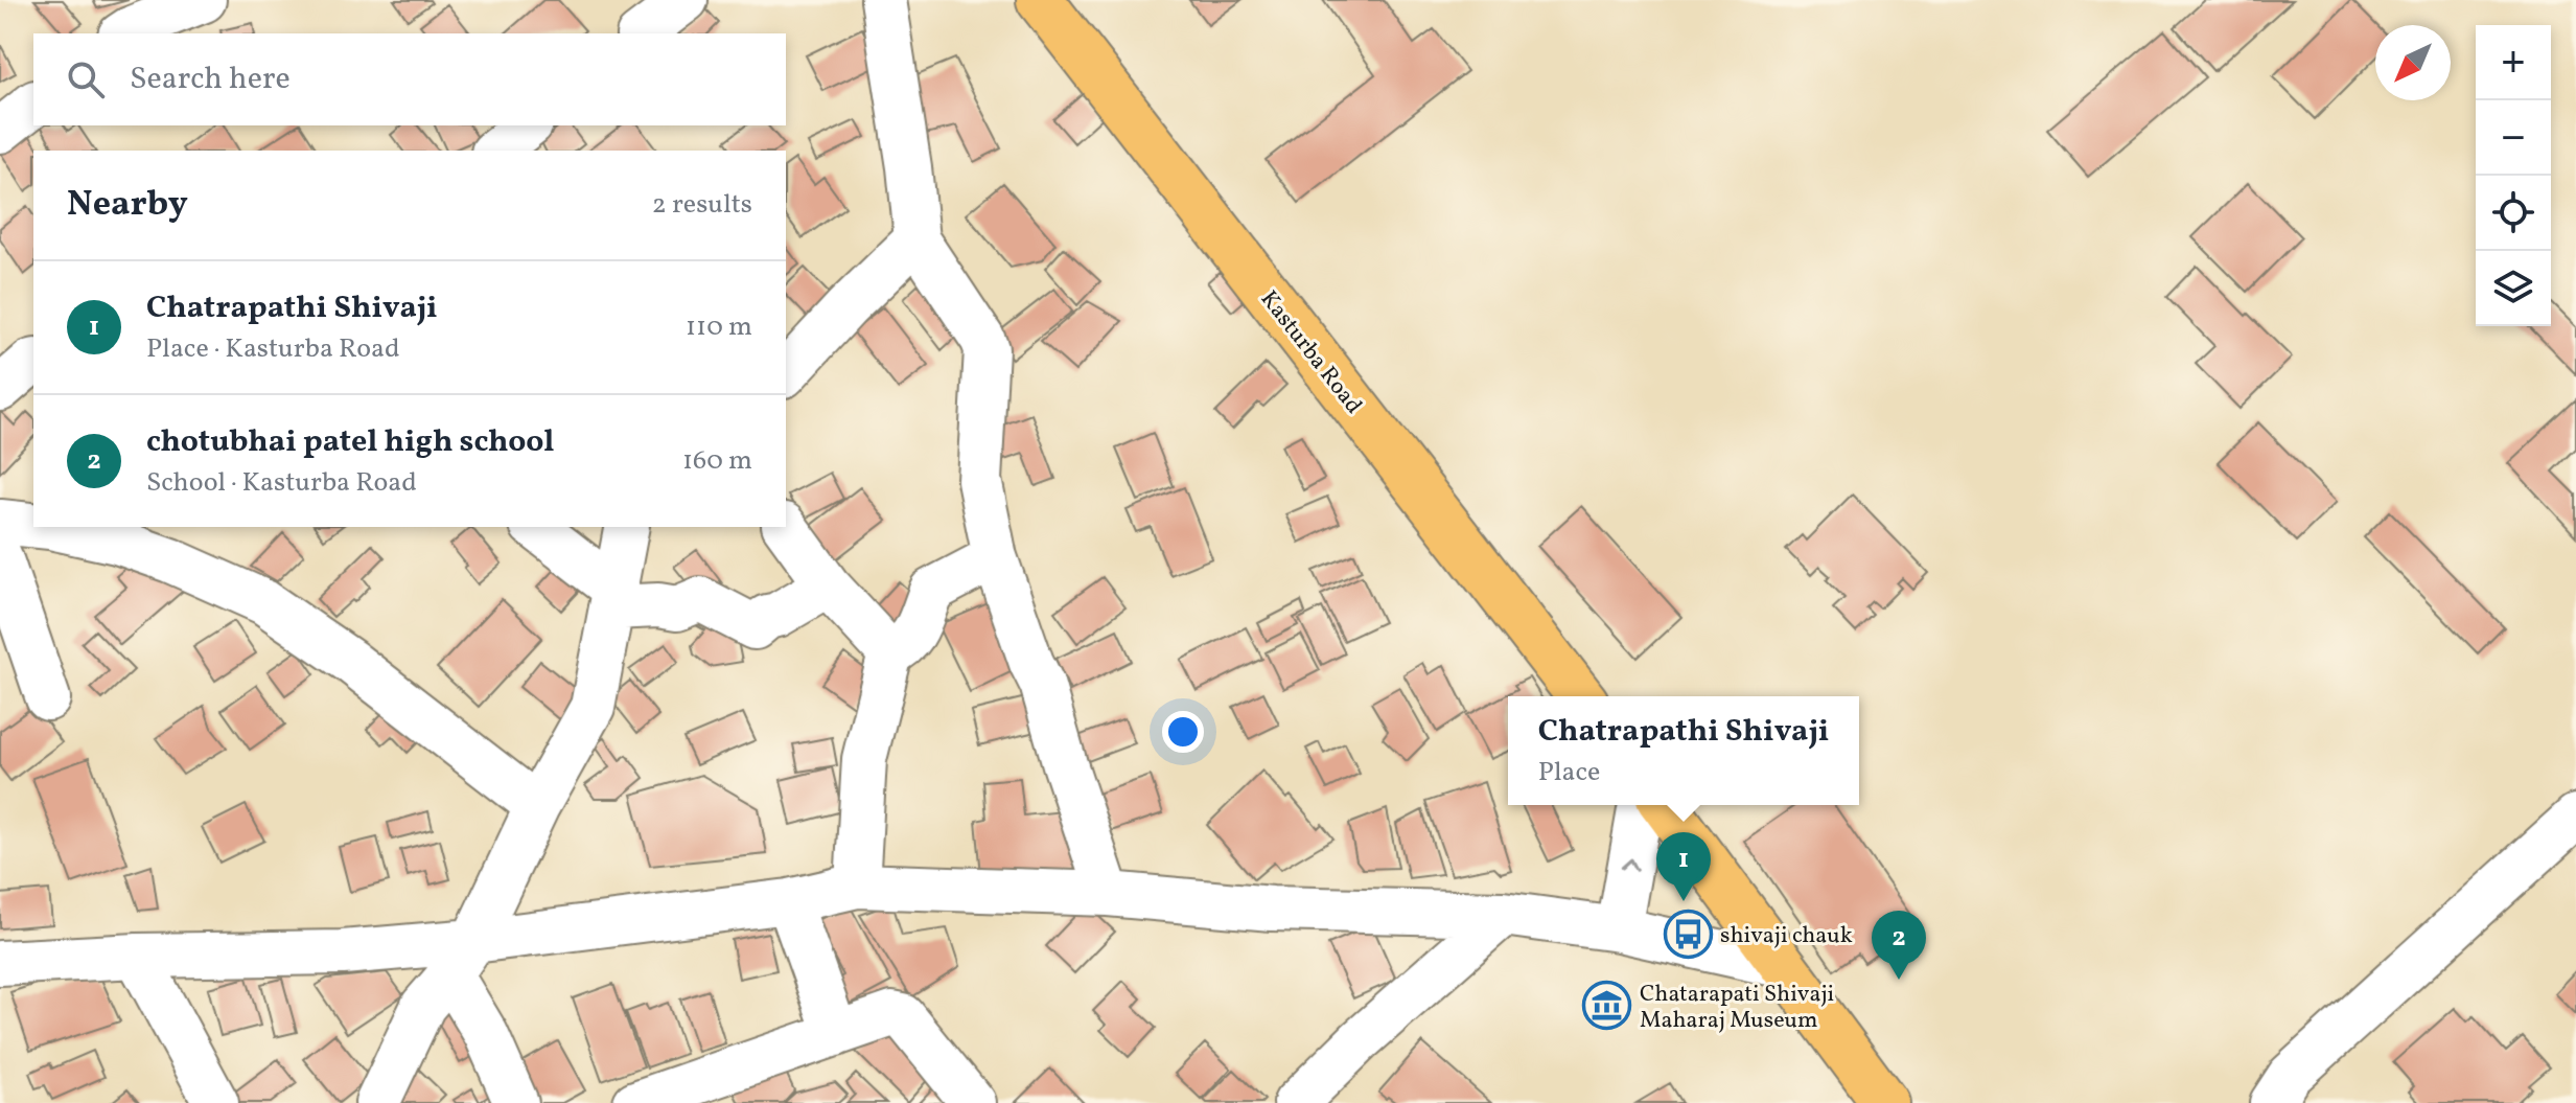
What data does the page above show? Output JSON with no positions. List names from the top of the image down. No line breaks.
{"streets":{"main road":["Kasturba Road"]},"places":{"bus stop":["shivaji chauk"],"museum":["Chatarapati Shivaji Maharaj Museum"]},"north":"bottom left","page":{"map_buttons":["+","−"],"search":"Search here","heading":["Nearby","2 results"],"list":[{"mark":"1","name":"Chatrapathi Shivaji","note":"Place · Kasturba Road","value":"110 m"},{"mark":"2","name":"chotubhai patel high school","note":"School · Kasturba Road","value":"160 m"}],"popup":["Chatrapathi Shivaji","Place"],"pins":["1","2"]}}
